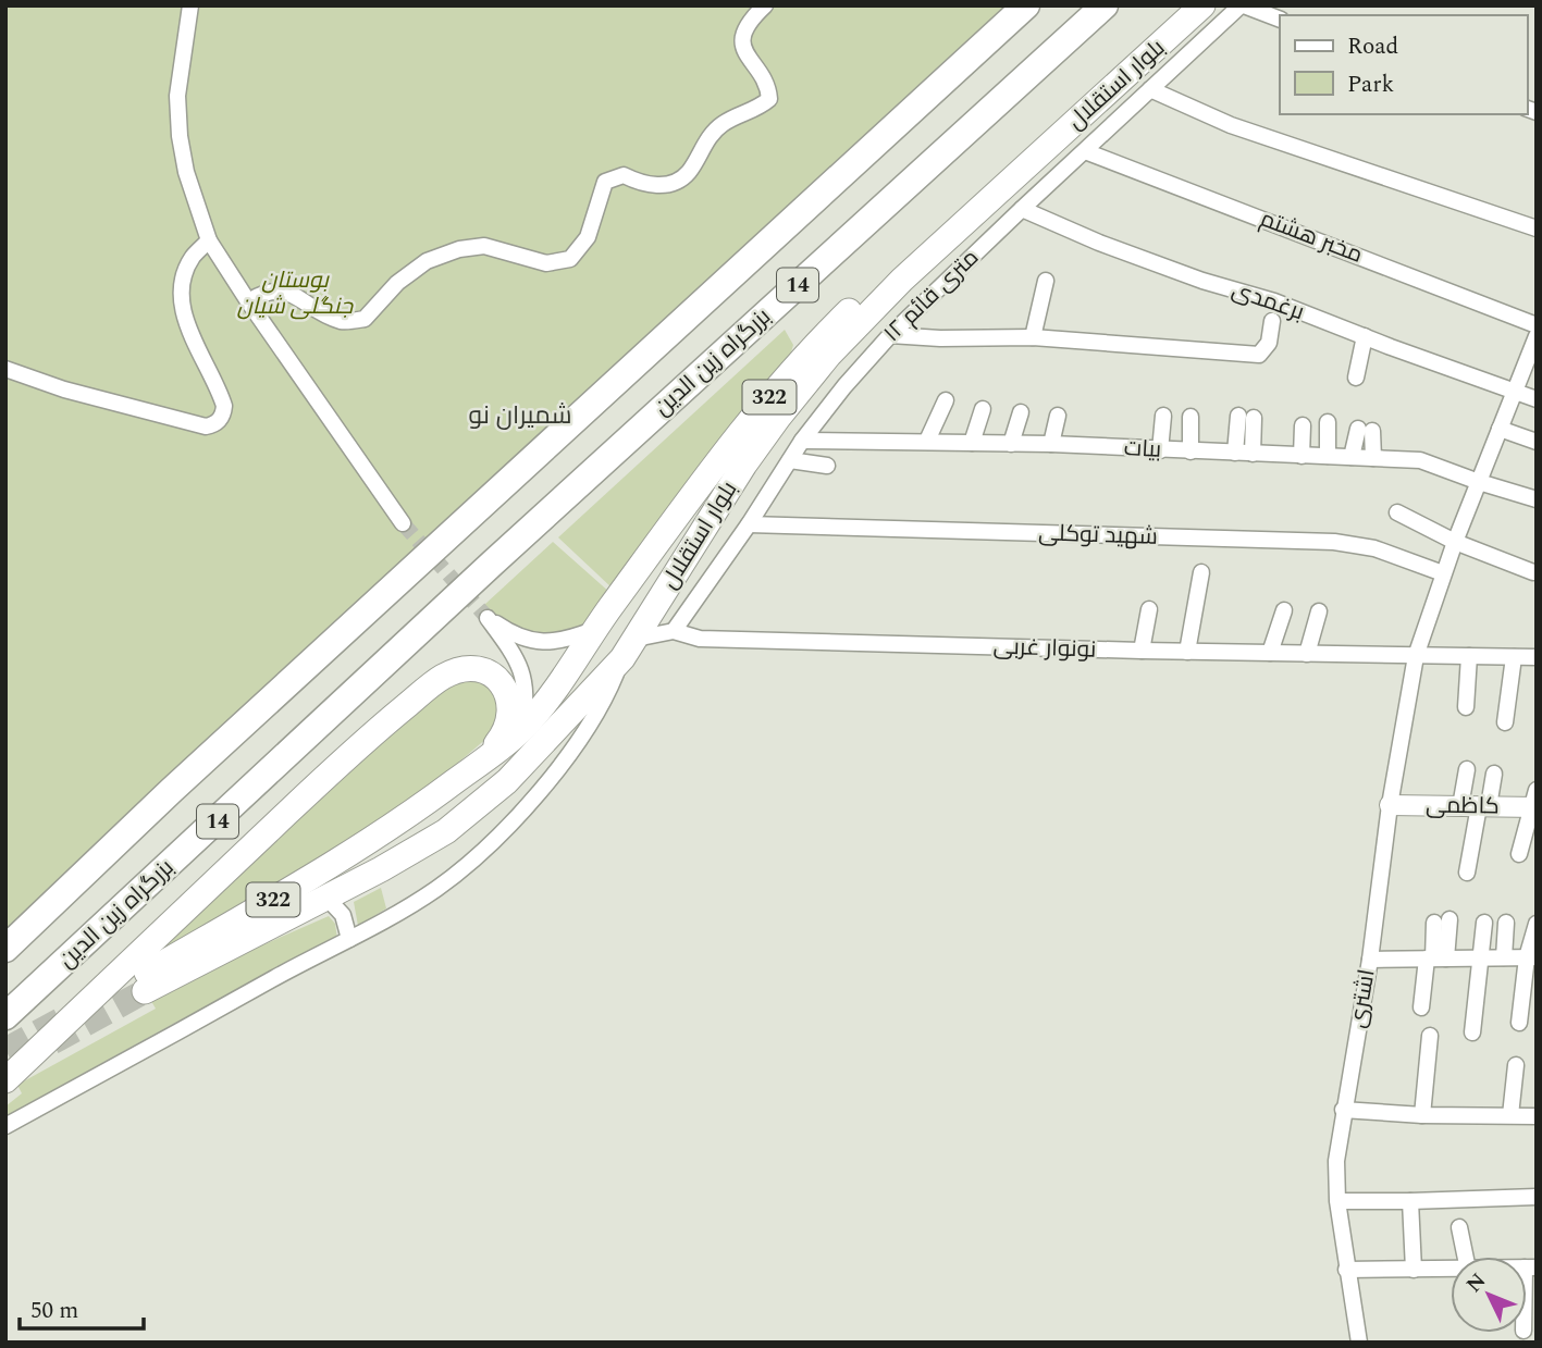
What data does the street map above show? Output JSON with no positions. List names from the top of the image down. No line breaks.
{"streets":{"highway":["14","بزرگراه زین الدین"],"main road":["بلوار استقلال","322"],"street":["مخبر هشتم","۱۲ متری قائم","برغمدی","بیات","شهید توکلی","نونوار غربی","کاظمی","اشتری"]},"crossings":[["مخبر هشتم","۱۲ متری قائم"],["۱۲ متری قائم","برغمدی"],["۱۲ متری قائم","بیات"],["۱۲ متری قائم","شهید توکلی"],["۱۲ متری قائم","نونوار غربی"],["برغمدی","اشتری"],["بیات","اشتری"],["شهید توکلی","اشتری"],["نونوار غربی","اشتری"],["کاظمی","اشتری"]],"districts":["شمیران نو"],"parks":["بوستان جنگلی شیان"],"legend":["Road","Park"],"scale_bar":"50 m","north":"top left"}
